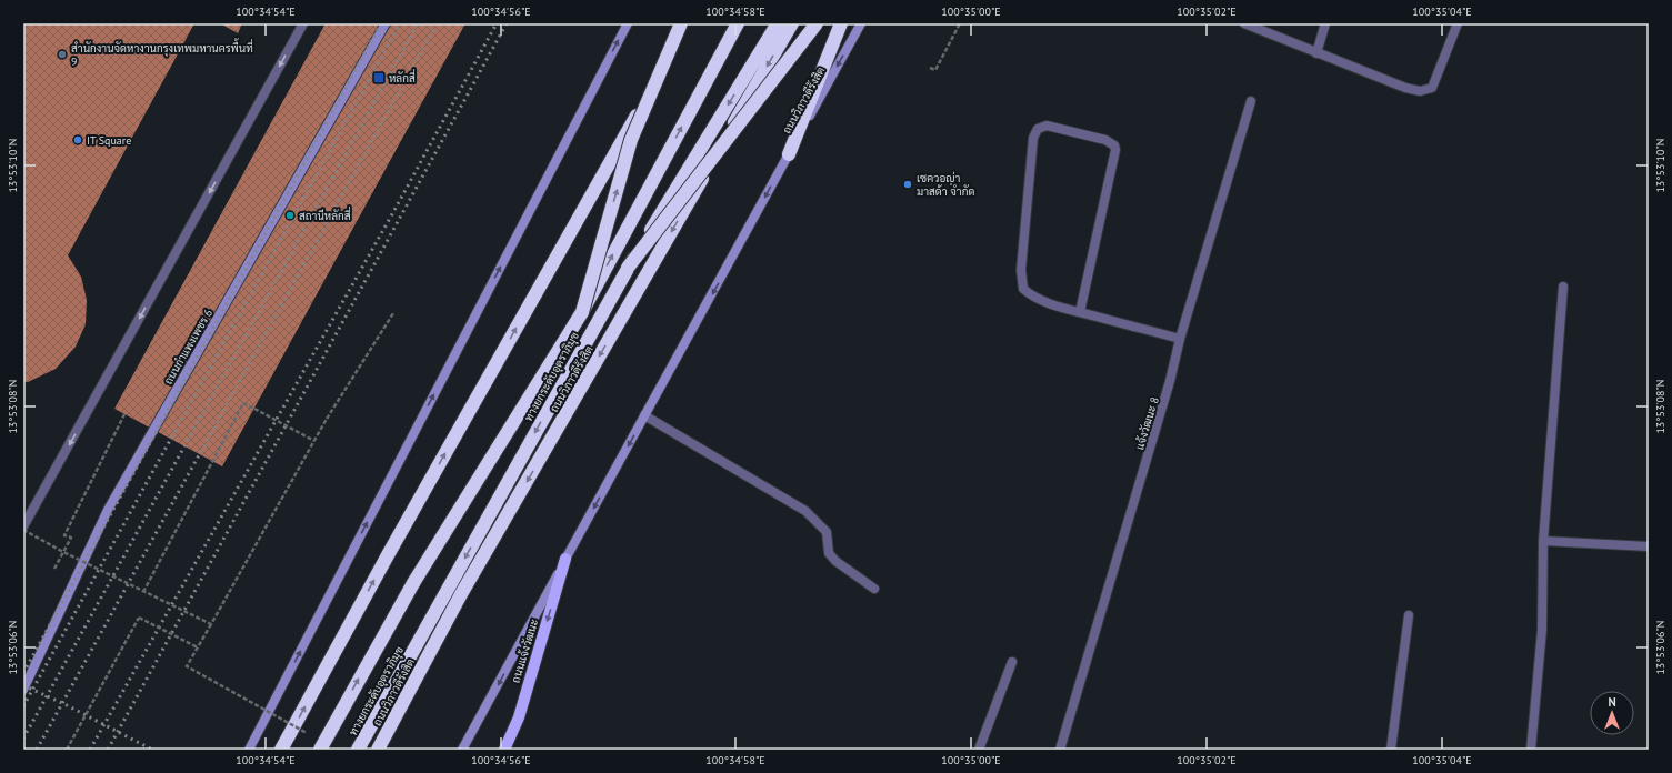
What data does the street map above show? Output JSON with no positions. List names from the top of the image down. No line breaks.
{"streets":{"highway":["ถนนวิภาวดีรังสิต","ทางยกระดับอุตราภิมุข"],"main road":["ถนนกำแพงเพชร 6","ถนนแจ้งวัฒนะ"],"street":["แจ้งวัฒนะ 8"]},"crossings":[["ถนนวิภาวดีรังสิต","ถนนแจ้งวัฒนะ"]],"one_way":["ถนนแจ้งวัฒนะ"],"places":{"other":["สำนักงานจัดหางานกรุงเทพมหานครพื้นที่ 9","IT Square","เซควอญ่า มาสด้า จำกัด","สถานีหลักสี่"],"transit":["หลักสี่"]},"north":"top","coordinates":["100°34'54\"E","100°34'56\"E","100°34'58\"E","100°35'00\"E","100°35'02\"E","100°35'04\"E","13°53'10\"N","13°53'08\"N","13°53'06\"N"]}
